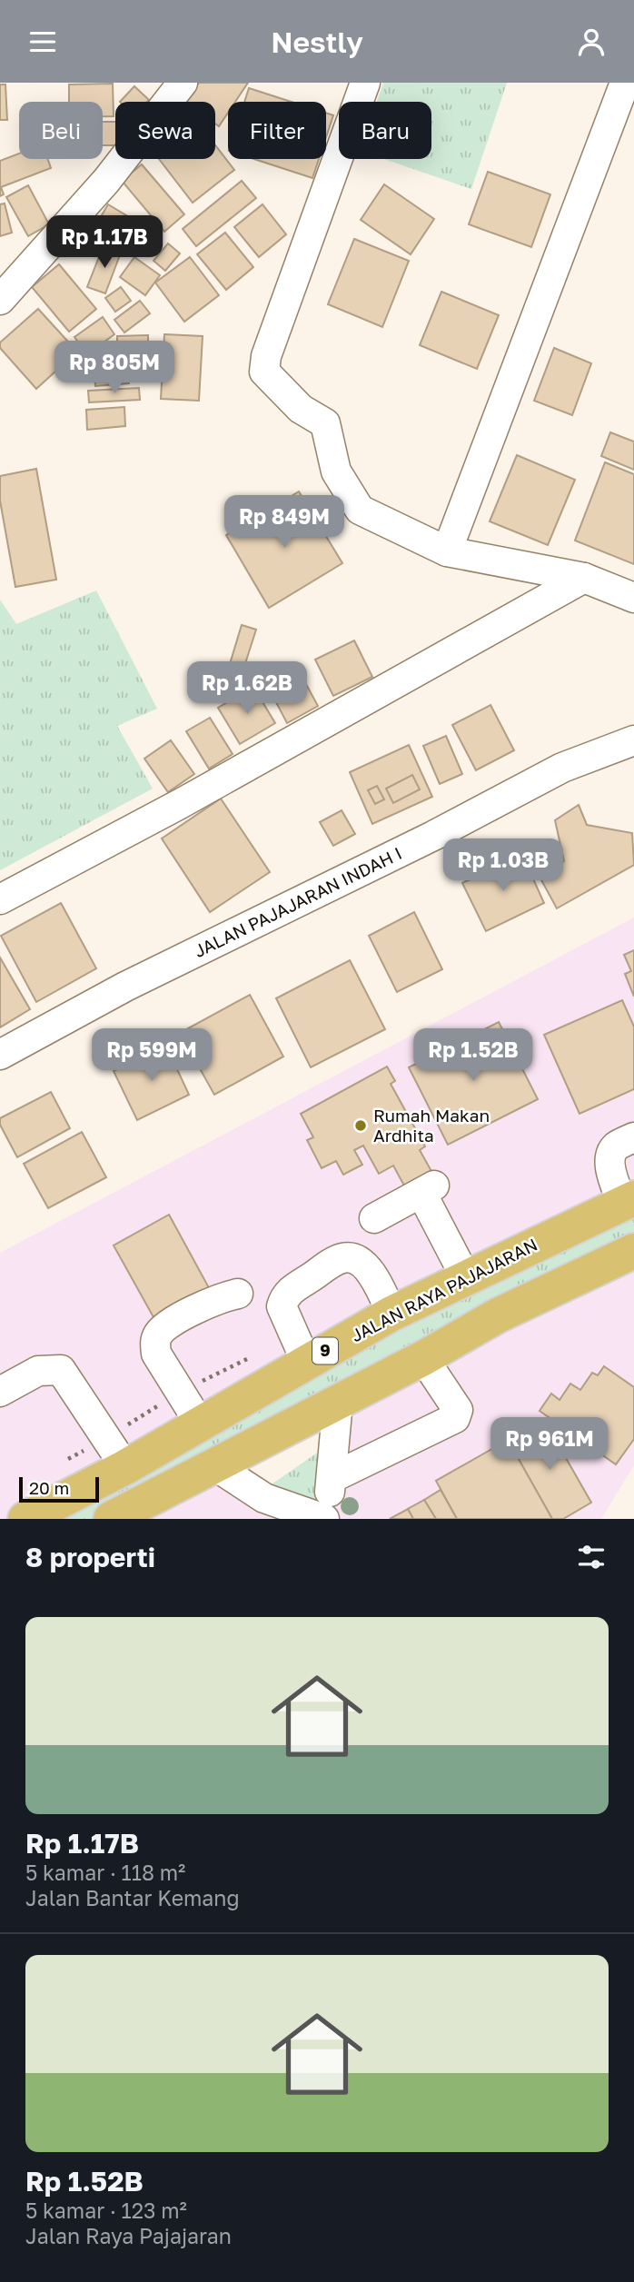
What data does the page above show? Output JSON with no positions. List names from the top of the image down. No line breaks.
{"streets":{"highway":["JALAN RAYA PAJAJARAN","9"],"street":["JALAN PAJAJARAN INDAH I"]},"places":["Rumah Makan Ardhita"],"scale_bar":"20 m","page":{"header":"Nestly","chip":["Beli","Sewa","Filter","Baru"],"price":["Rp 1.17B","Rp 805M","Rp 849M","Rp 1.62B","Rp 1.03B","Rp 599M","Rp 1.52B","Rp 961M"],"scale":"20 m","heading":"8 properti","list":[{"name":"Rp 1.17B","note":"5 kamar · 118 m² · Jalan Bantar Kemang"},{"name":"Rp 1.52B","note":"5 kamar · 123 m² · Jalan Raya Pajajaran"}]}}
